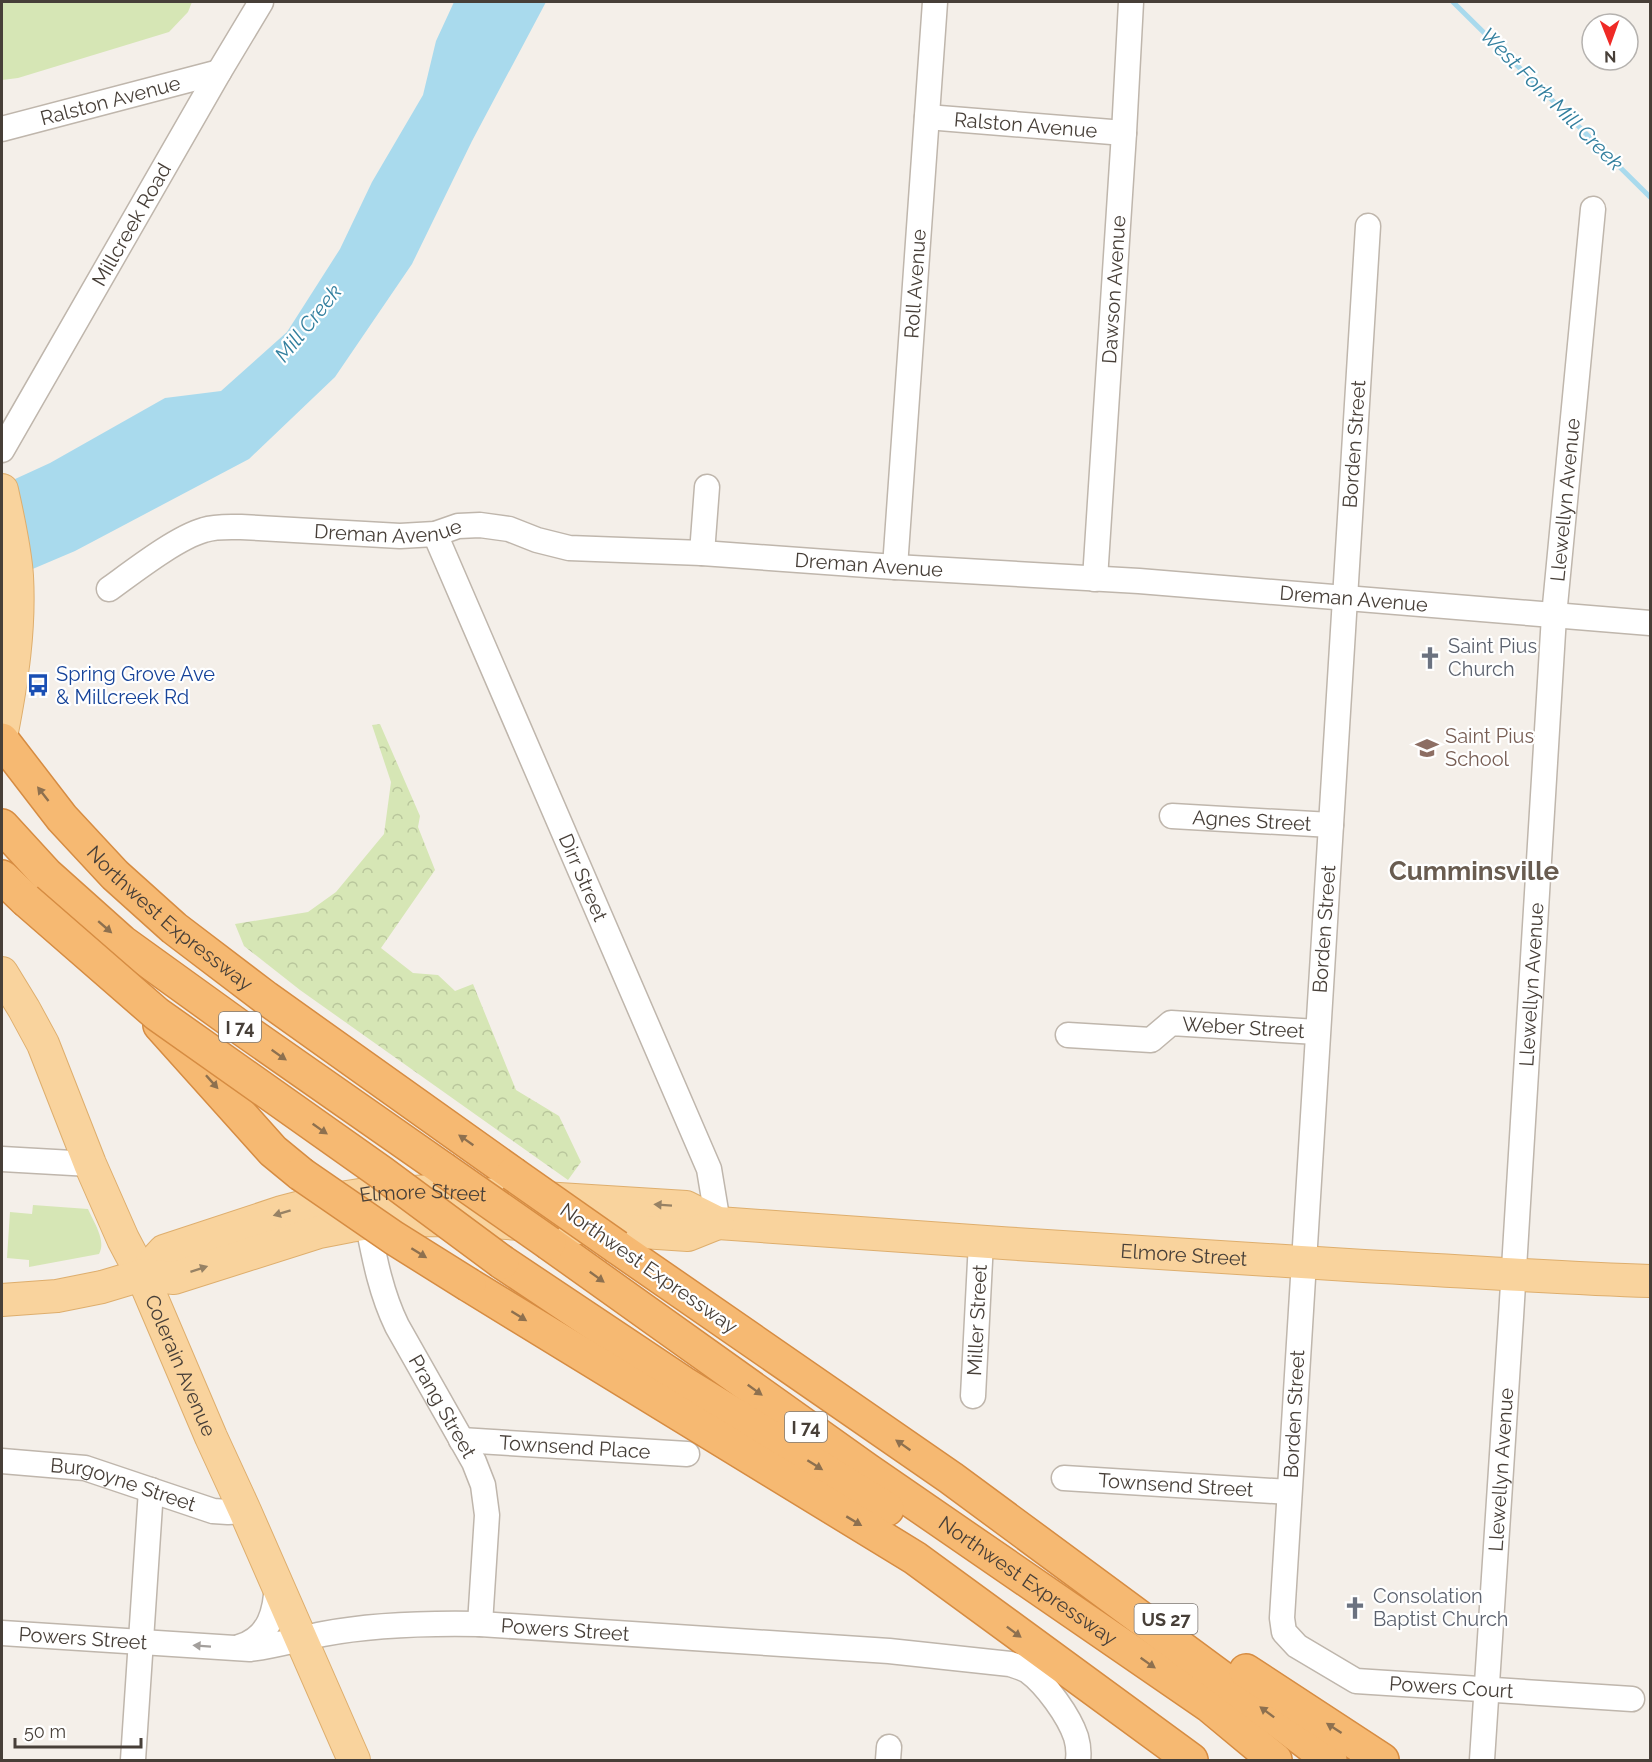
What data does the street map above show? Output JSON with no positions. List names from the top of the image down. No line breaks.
{"streets":{"highway":["Northwest Expressway","I 74","US 27"],"main road":["Elmore Street","Colerain Avenue"],"street":["Ralston Avenue","Millcreek Road","Roll Avenue","Dawson Avenue","Borden Street","Llewellyn Avenue","Dreman Avenue","Agnes Street","Dirr Street","Weber Street","Miller Street","Prang Street","Townsend Place","Townsend Street","Burgoyne Street","Powers Street","Powers Court"]},"crossings":[["Ralston Avenue","Millcreek Road"],["Ralston Avenue","Roll Avenue"],["Ralston Avenue","Dawson Avenue"],["Roll Avenue","Dreman Avenue"],["Dawson Avenue","Dreman Avenue"],["Borden Street","Dreman Avenue"],["Borden Street","Agnes Street"],["Borden Street","Weber Street"],["Borden Street","Elmore Street"],["Borden Street","Townsend Street"],["Borden Street","Powers Court"],["Llewellyn Avenue","Dreman Avenue"],["Llewellyn Avenue","Elmore Street"],["Llewellyn Avenue","Powers Court"],["Dreman Avenue","Dirr Street"],["Dirr Street","Elmore Street"],["Northwest Expressway","US 27"],["Elmore Street","Miller Street"],["Elmore Street","Colerain Avenue"],["Elmore Street","Prang Street"],["Colerain Avenue","Burgoyne Street"],["Colerain Avenue","Powers Street"],["Prang Street","Townsend Place"],["Prang Street","Powers Street"]],"districts":["Cumminsville"],"water":["West Fork Mill Creek","Mill Creek"],"places":{"church":["Saint Pius Church","Consolation Baptist Church"],"bus stop":["Spring Grove Ave & Millcreek Rd"],"school or university":["Saint Pius School"]},"scale_bar":"50 m","north":"bottom"}
